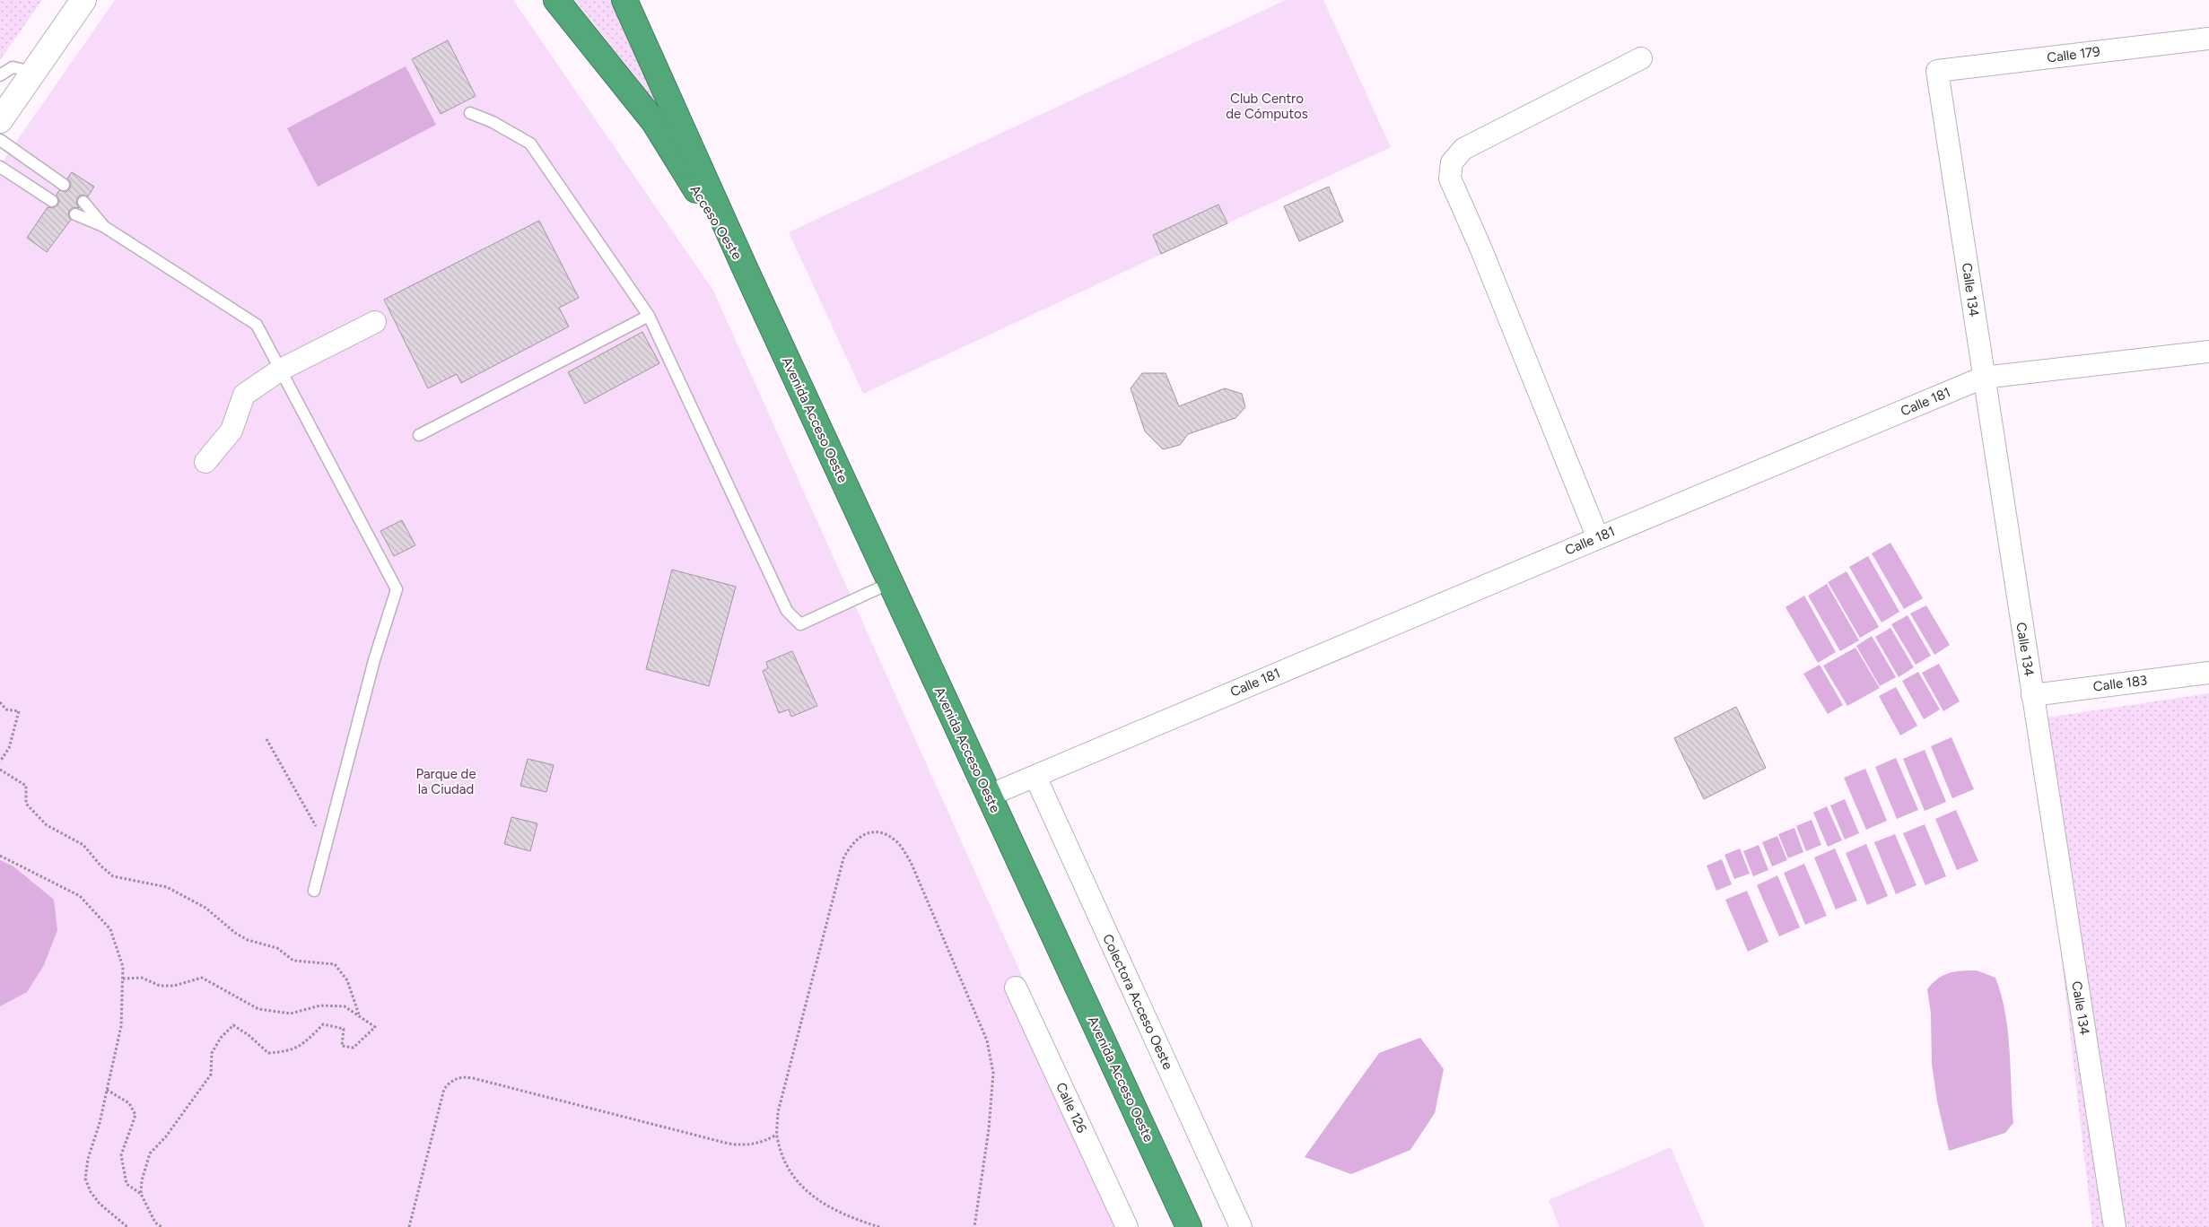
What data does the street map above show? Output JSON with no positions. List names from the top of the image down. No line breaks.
{"streets":{"highway":["Acceso Oeste","Avenida Acceso Oeste"],"street":["Calle 179","Calle 134","Calle 181","Calle 183","Colectora Acceso Oeste","Calle 126"]},"crossings":[["Calle 179","Calle 134"],["Acceso Oeste","Avenida Acceso Oeste"],["Calle 134","Calle 181"],["Calle 134","Calle 183"],["Calle 181","Avenida Acceso Oeste"],["Calle 181","Colectora Acceso Oeste"]],"parks":["Club Centro de Cómputos","Parque de la Ciudad"]}
